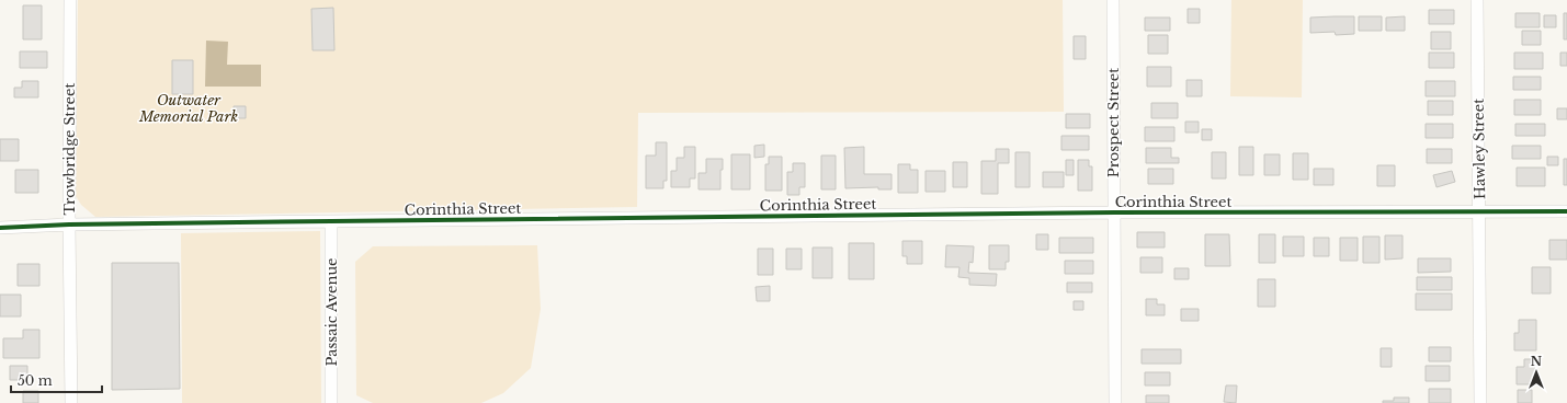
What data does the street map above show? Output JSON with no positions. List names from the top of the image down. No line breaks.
{"streets":{"street":["Prospect Street","Trowbridge Street","Hawley Street","Corinthia Street","Passaic Avenue"]},"crossings":[["Prospect Street","Corinthia Street"],["Trowbridge Street","Corinthia Street"],["Hawley Street","Corinthia Street"],["Corinthia Street","Passaic Avenue"]],"parks":["Outwater Memorial Park"],"scale_bar":"50 m","north":"top"}
